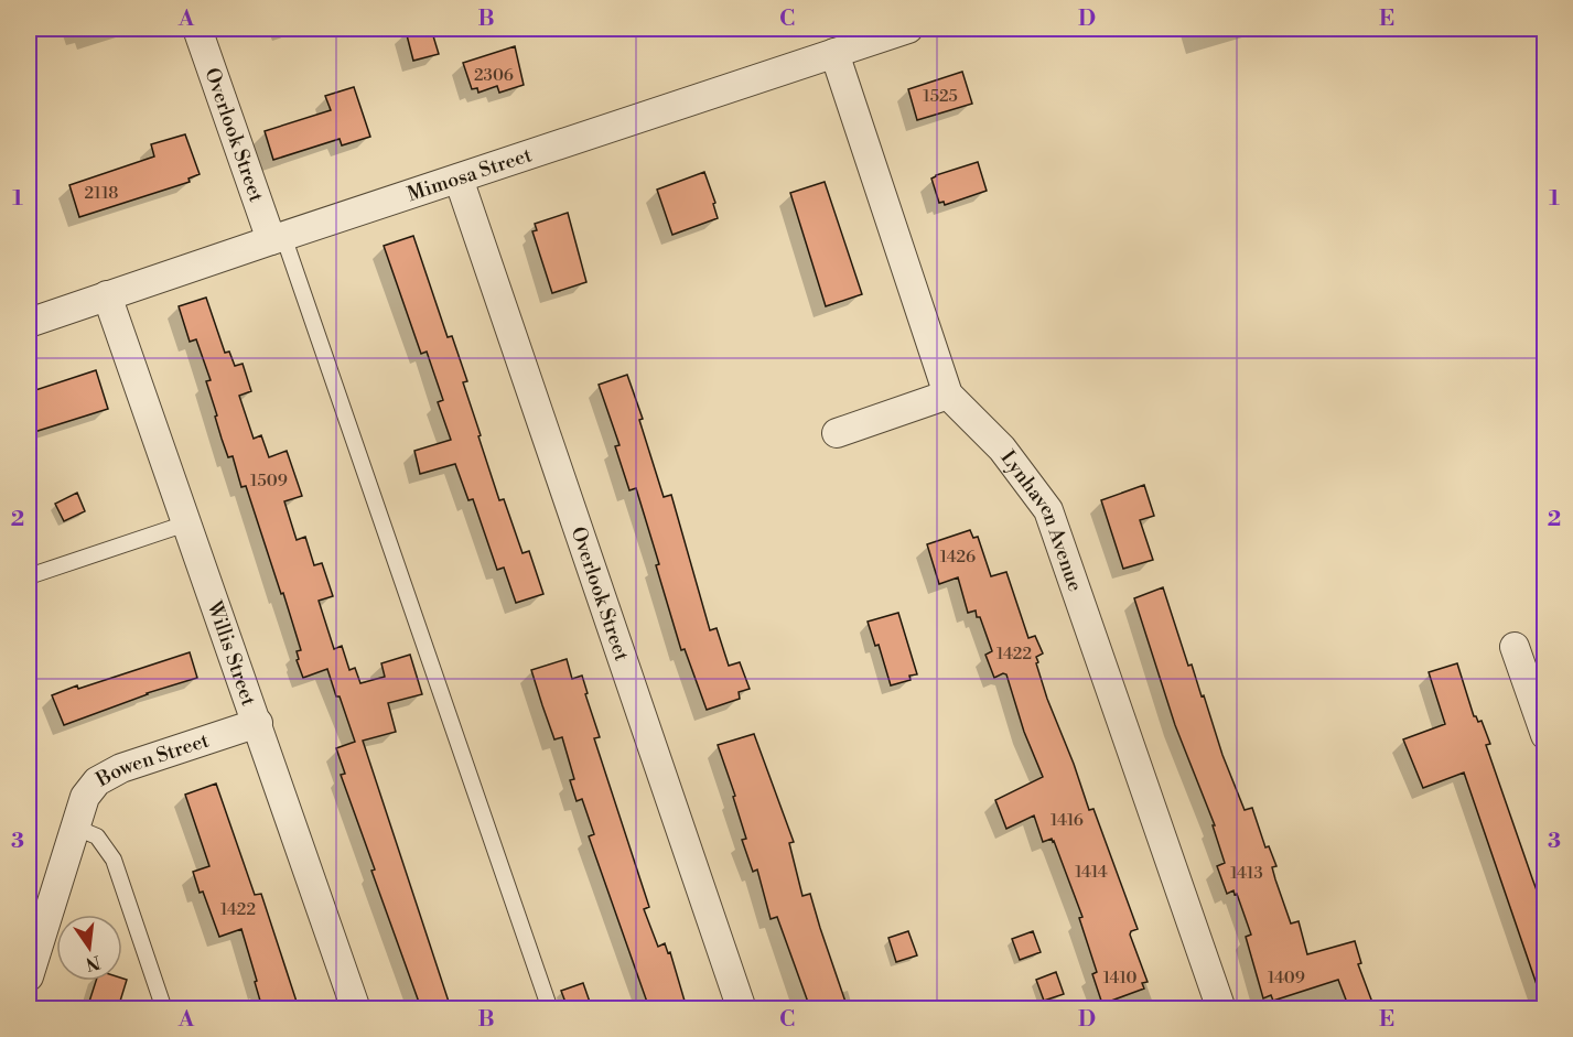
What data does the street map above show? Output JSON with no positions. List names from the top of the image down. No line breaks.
{"streets":{"street":["Overlook Street","Mimosa Street","Lynhaven Avenue","Willis Street","Bowen Street"]},"crossings":[["Overlook Street","Mimosa Street"],["Mimosa Street","Lynhaven Avenue"],["Mimosa Street","Willis Street"],["Willis Street","Bowen Street"]],"house_numbers":["2306","1525","2118","1509","1426","1422","1416","1414","1413","1422","1410","1409"],"north":"bottom","grid":{"columns":["A","B","C","D","E"],"rows":["1","2","3"]}}
